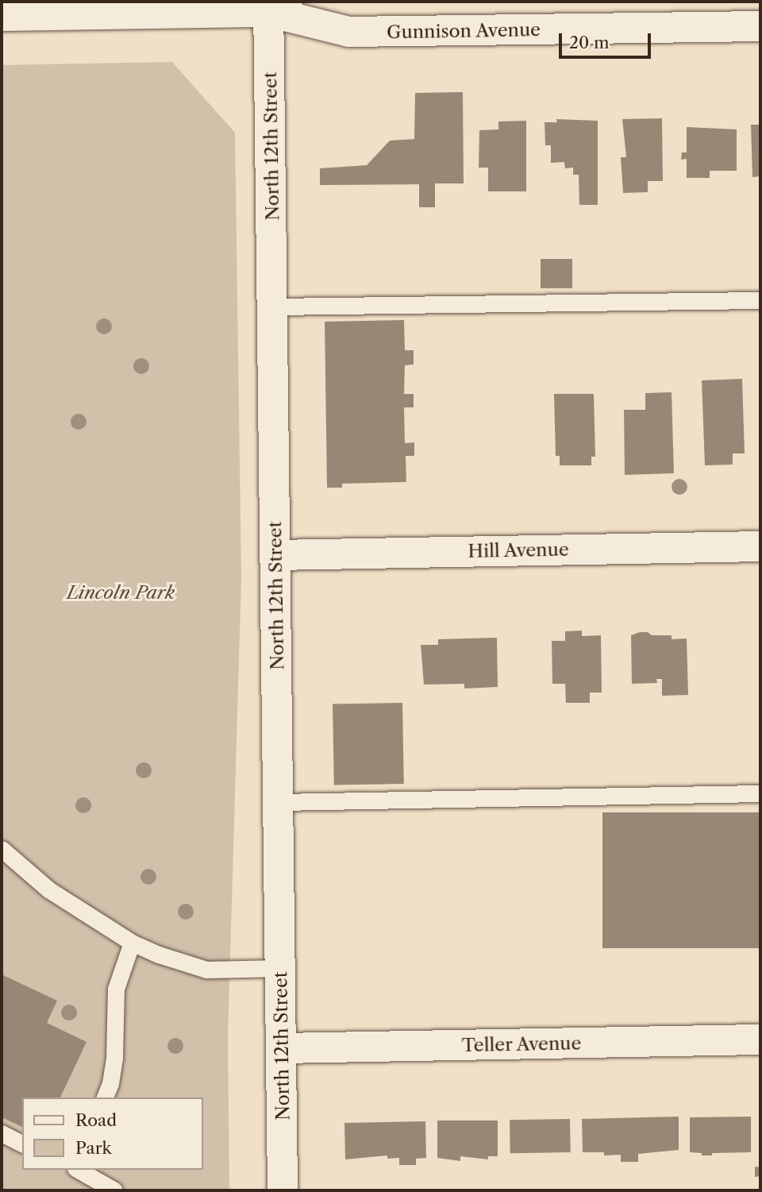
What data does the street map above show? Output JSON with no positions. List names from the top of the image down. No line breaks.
{"streets":{"street":["Gunnison Avenue","North 12th Street","Hill Avenue","Teller Avenue"]},"crossings":[["Gunnison Avenue","North 12th Street"],["North 12th Street","Hill Avenue"],["North 12th Street","Teller Avenue"]],"parks":["Lincoln Park"],"legend":["Road","Park"],"scale_bar":"20 m"}
